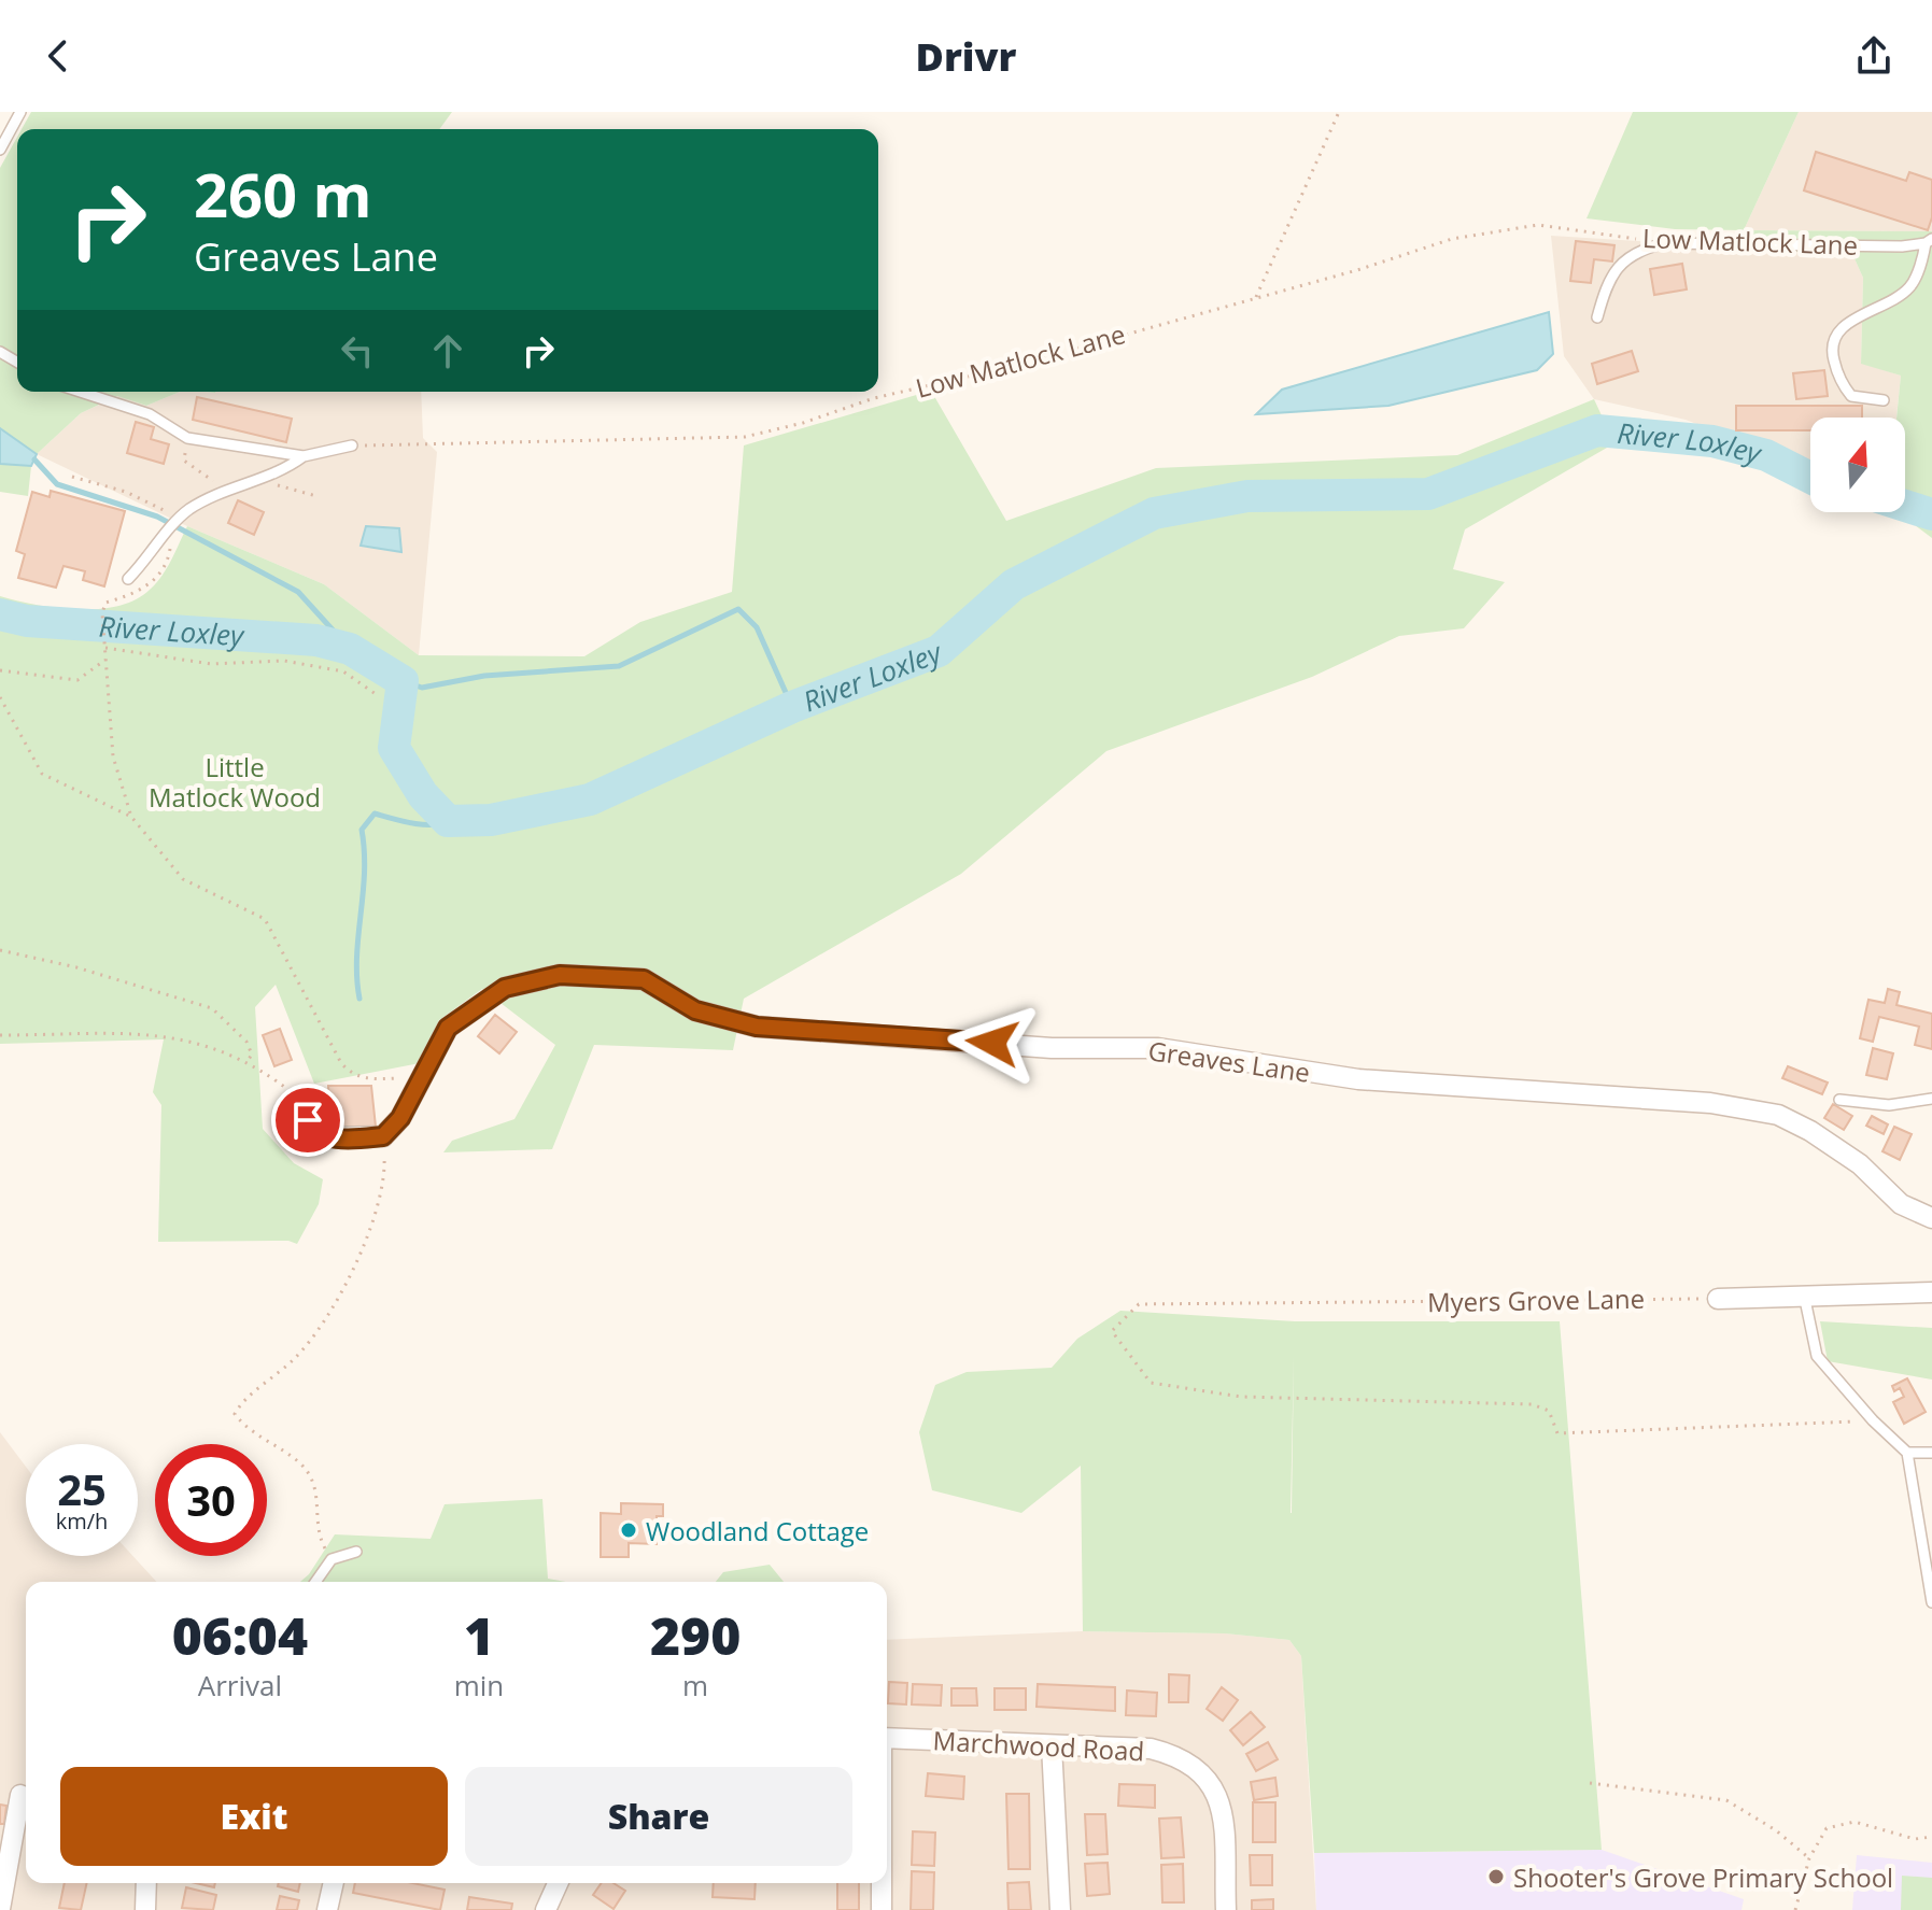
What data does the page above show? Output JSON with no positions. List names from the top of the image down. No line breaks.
{"streets":{"street":["Greaves Lane","Marchwood Road"],"lane":["Low Matlock Lane"],"path":["Myers Grove Lane"]},"water":["River Loxley"],"parks":["Little Matlock Wood"],"places":["Woodland Cottage","Shooter's Grove Primary School"],"north":"top","page":{"header":"Drivr","turn":["260 m","Greaves Lane"],"speed":"25 km/h","limit":"30","eta":["06:04","Arrival","1","min","290","m"],"buttons":["Exit","Share"]}}
